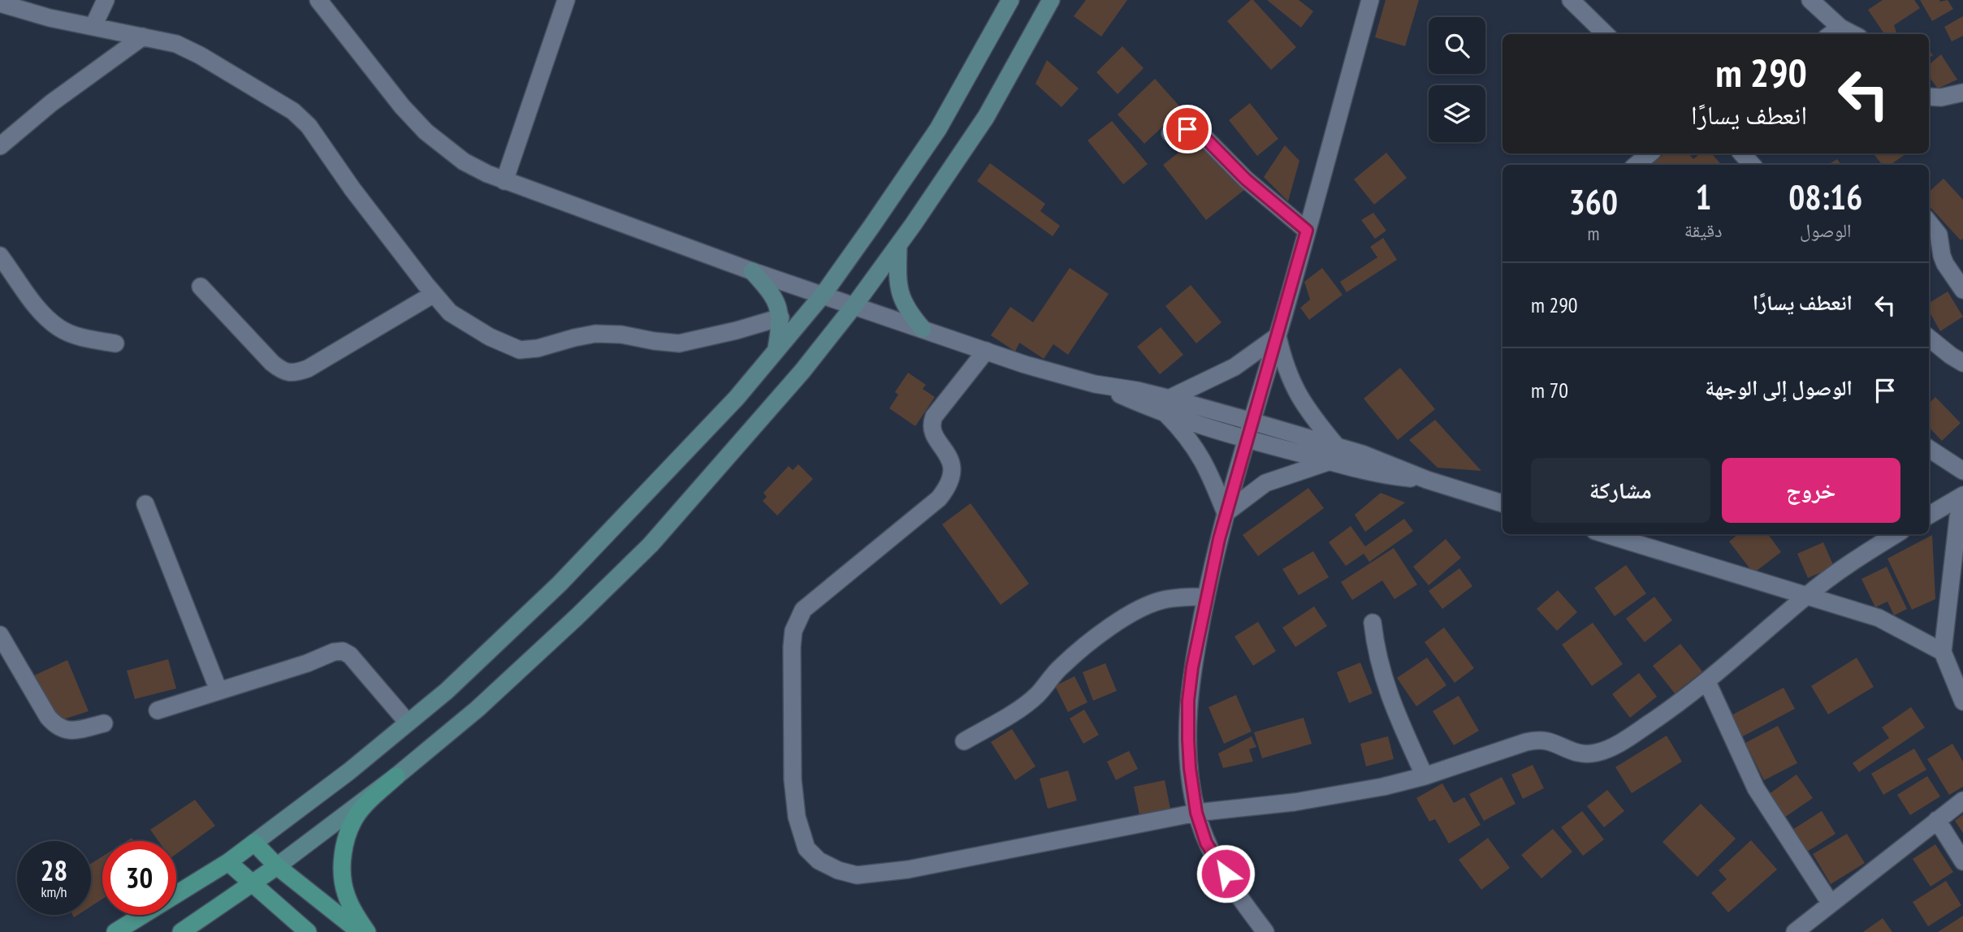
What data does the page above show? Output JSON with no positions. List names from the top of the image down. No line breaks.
{"page":{"turn":["290 m","انعطف يسارًا"],"eta":["08:16","الوصول","1","دقيقة","360","m"],"list":[{"name":"انعطف يسارًا","value":"290 m"},{"name":"الوصول إلى الوجهة","value":"70 m"}],"buttons":["خروج","مشاركة"],"speed":"28 km/h","limit":"30"}}
